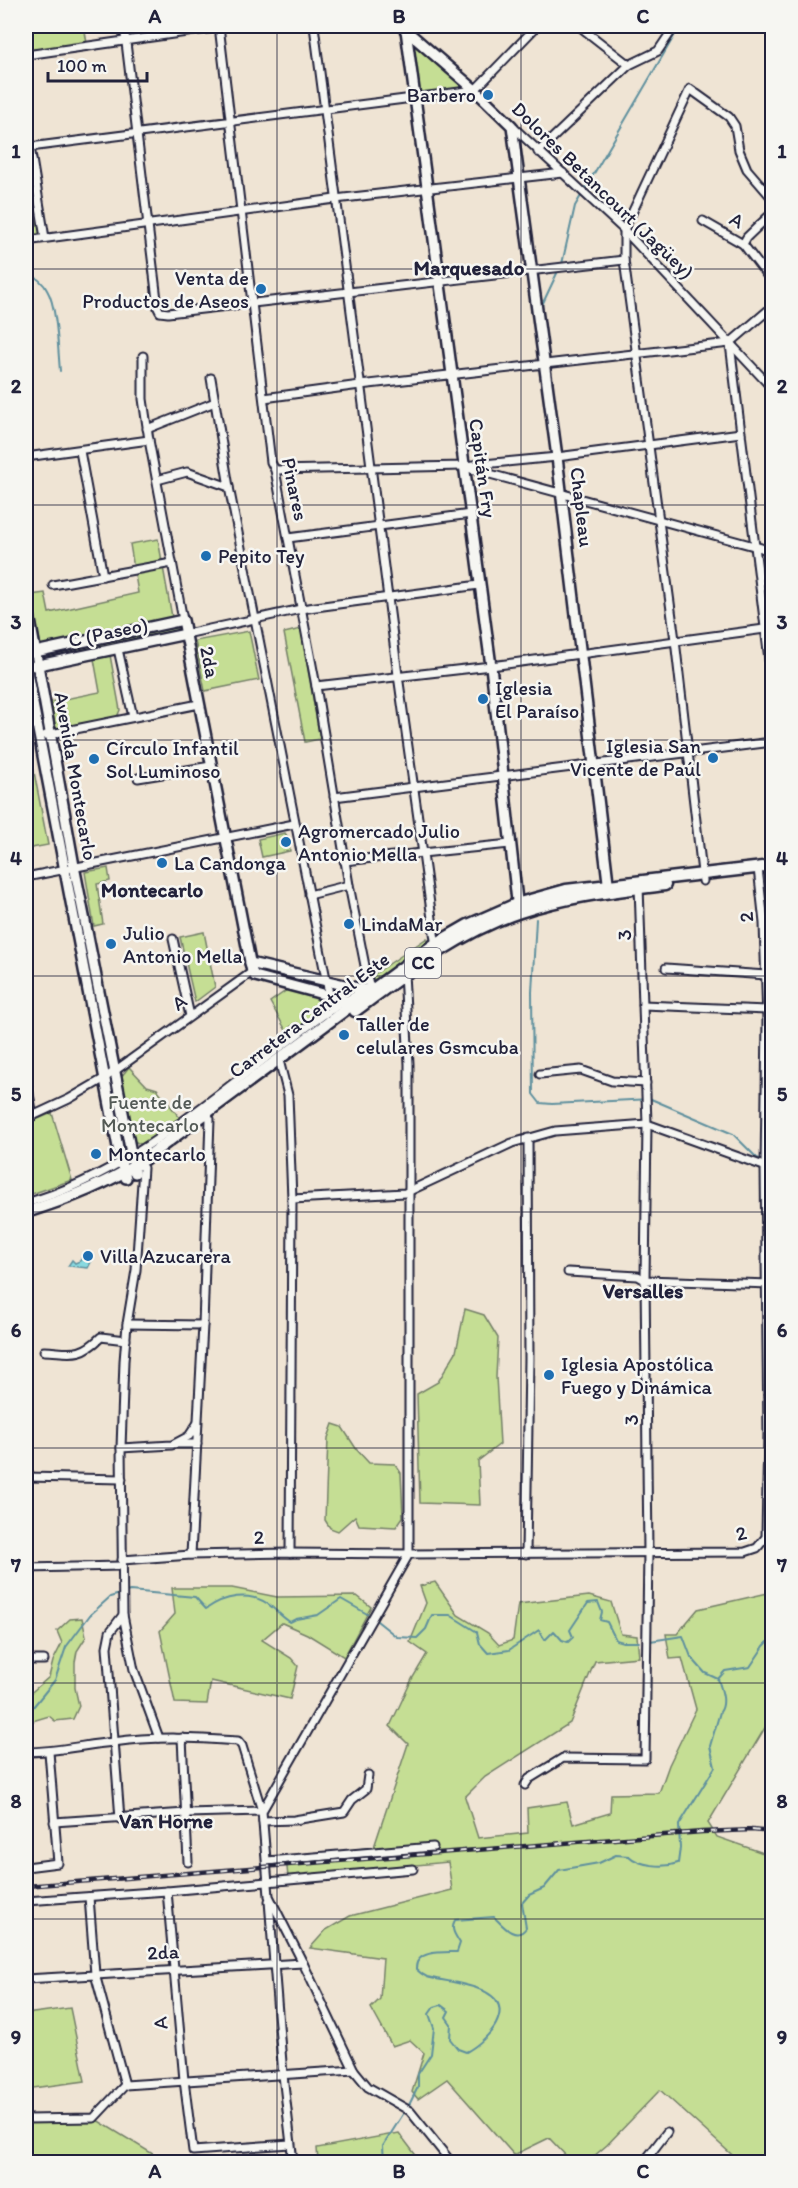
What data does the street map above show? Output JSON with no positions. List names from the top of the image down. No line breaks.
{"streets":{"main road":["CC","Carretera Central Este"],"street":["Dolores Betancourt (Jagüey)","A","Capitán Fry","Pinares","Chapleau","C (Paseo)","2da","Avenida Montecarlo","2","3"]},"crossings":[["Dolores Betancourt (Jagüey)","Capitán Fry"],["Dolores Betancourt (Jagüey)","Chapleau"],["A","2da"],["A","Avenida Montecarlo"],["Capitán Fry","Carretera Central Este"],["Pinares","Carretera Central Este"],["Chapleau","Carretera Central Este"],["C (Paseo)","2da"],["C (Paseo)","Avenida Montecarlo"],["Avenida Montecarlo","Carretera Central Este"],["2","3"],["2","Carretera Central Este"],["3","Carretera Central Este"]],"districts":["Marquesado","Montecarlo","Versalles","Van Horne"],"parks":["Fuente de Montecarlo"],"places":["Barbero","Venta de Productos de Aseos","Pepito Tey","Iglesia El Paraíso","Iglesia San Vicente de Paúl","Círculo Infantil Sol Luminoso","Agromercado Julio Antonio Mella","La Candonga","LindaMar","Julio Antonio Mella","Taller de celulares Gsmcuba","Montecarlo","Villa Azucarera","Iglesia Apostólica Fuego y Dinámica"],"scale_bar":"100 m","grid":{"columns":["A","B","C"],"rows":["1","2","3","4","5","6","7","8","9"]}}
